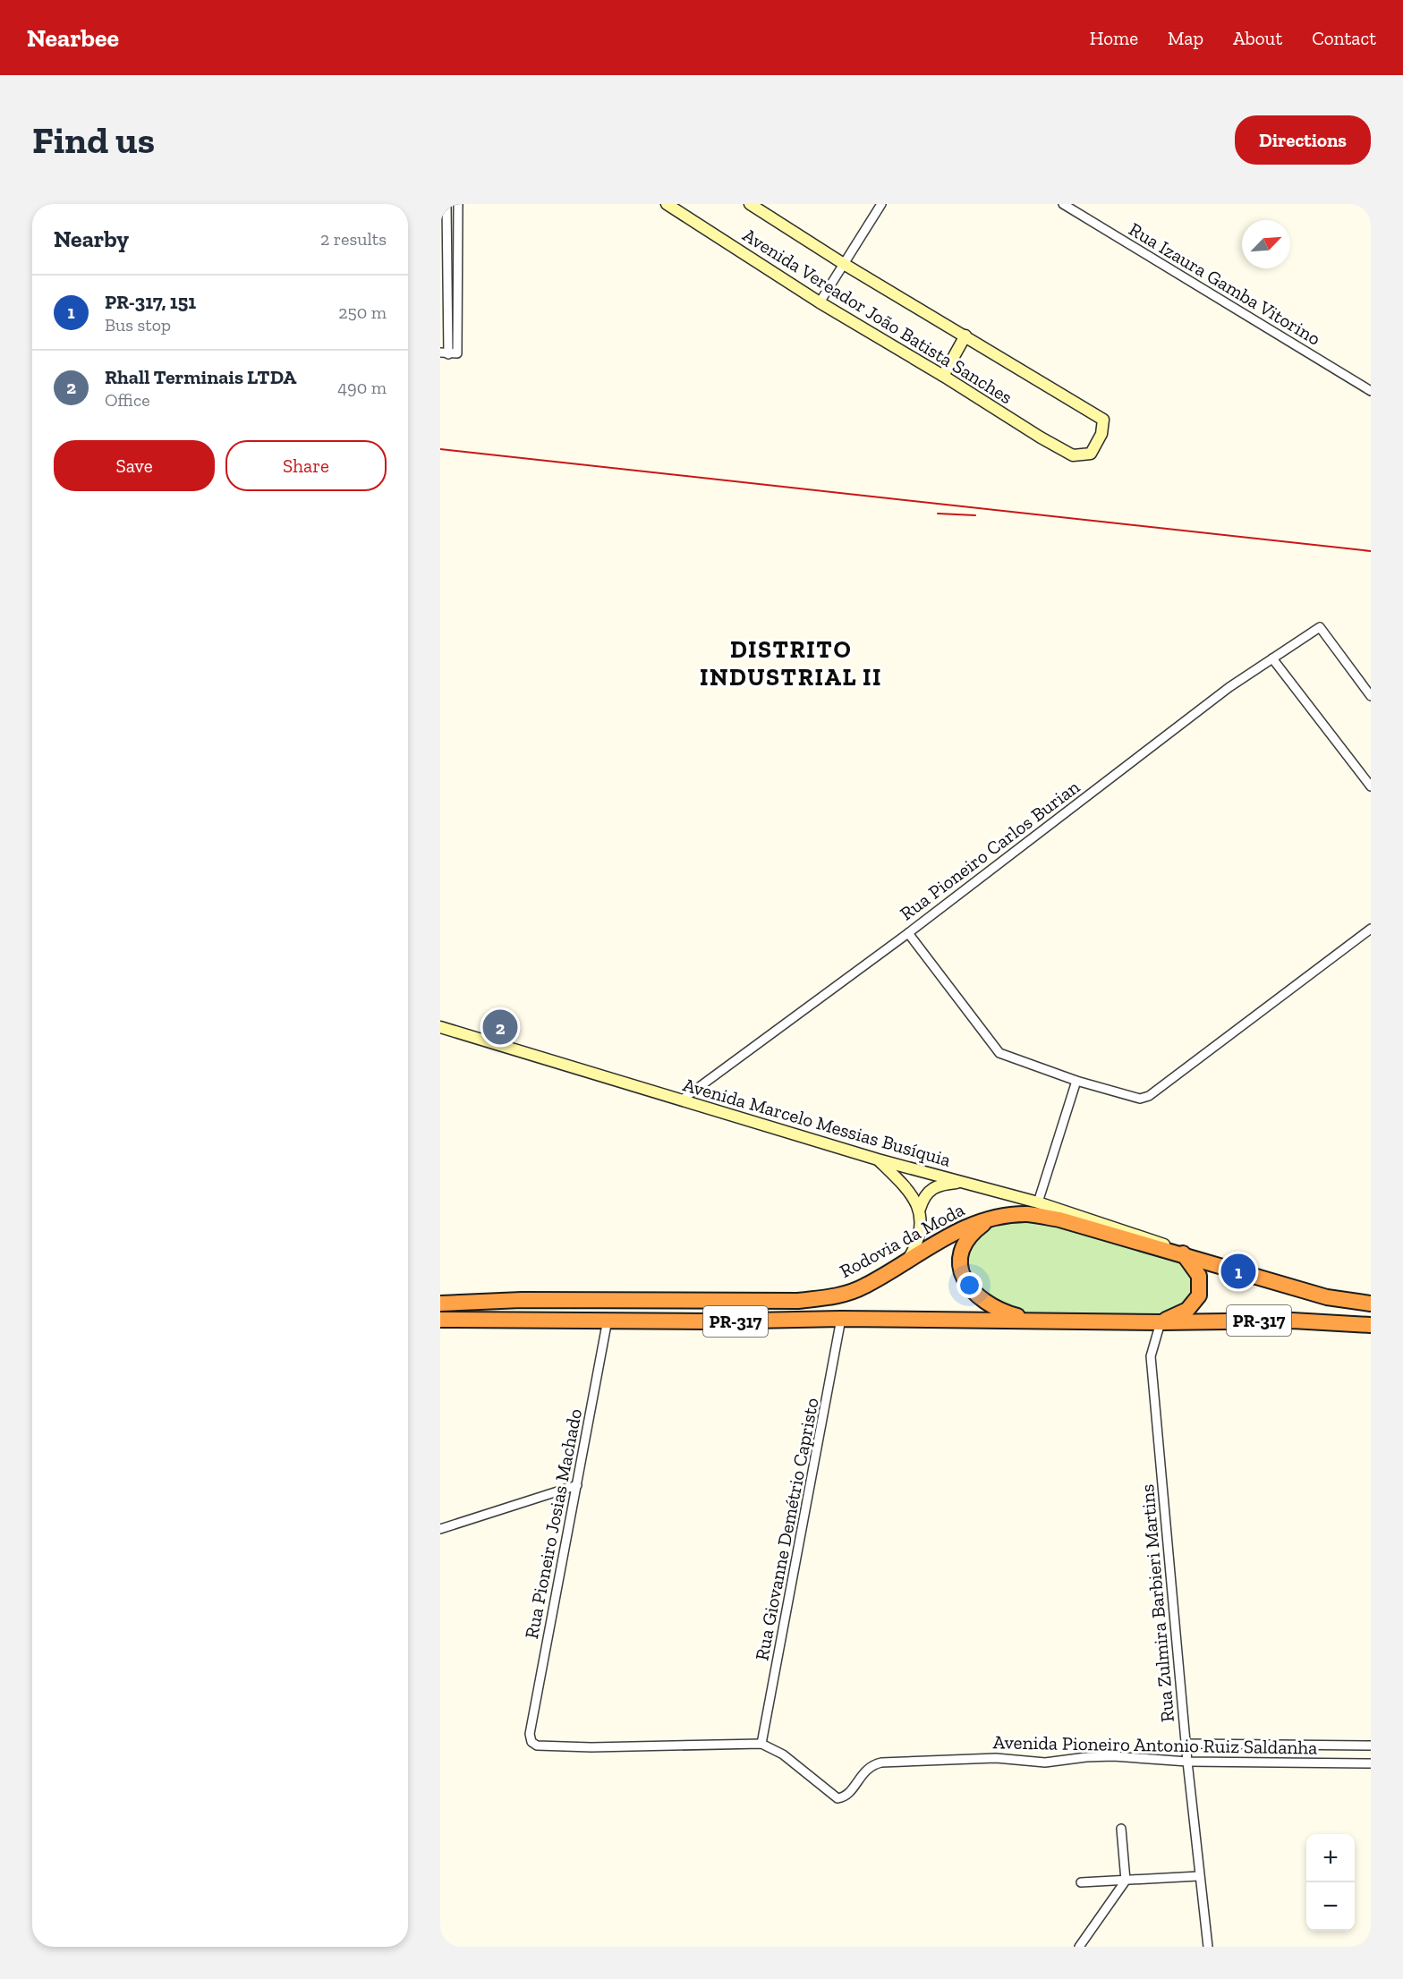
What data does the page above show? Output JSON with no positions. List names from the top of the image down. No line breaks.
{"streets":{"highway":["Rodovia da Moda","PR-317"],"street":["Rua Izaura Gamba Vitorino","Avenida Vereador João Batista Sanches","Rua Pioneiro Carlos Burian","Avenida Marcelo Messias Busíquia","Rua Pioneiro Josias Machado","Rua Giovanne Demétrio Capristo","Rua Zulmira Barbieri Martins","Avenida Pioneiro Antonio Ruiz Saldanha"]},"crossings":[["Rua Pioneiro Carlos Burian","Avenida Marcelo Messias Busíquia"],["Avenida Marcelo Messias Busíquia","Rodovia da Moda"],["PR-317","Rua Pioneiro Josias Machado"],["PR-317","Rua Giovanne Demétrio Capristo"],["PR-317","Rua Zulmira Barbieri Martins"],["Rua Pioneiro Josias Machado","Avenida Pioneiro Antonio Ruiz Saldanha"],["Rua Giovanne Demétrio Capristo","Avenida Pioneiro Antonio Ruiz Saldanha"],["Rua Zulmira Barbieri Martins","Avenida Pioneiro Antonio Ruiz Saldanha"]],"districts":["DISTRITO INDUSTRIAL II"],"north":"top right","page":{"header":"Nearbee","nav":["Home","Map","About","Contact"],"buttons":["Directions",["Save","Share"]],"title":"Find us","heading":["Nearby","2 results"],"list":[{"mark":"1","name":"PR-317, 151","note":"Bus stop","value":"250 m"},{"mark":"2","name":"Rhall Terminais LTDA","note":"Office","value":"490 m"}],"pins":["2","1"],"map_buttons":["+","−"]}}
